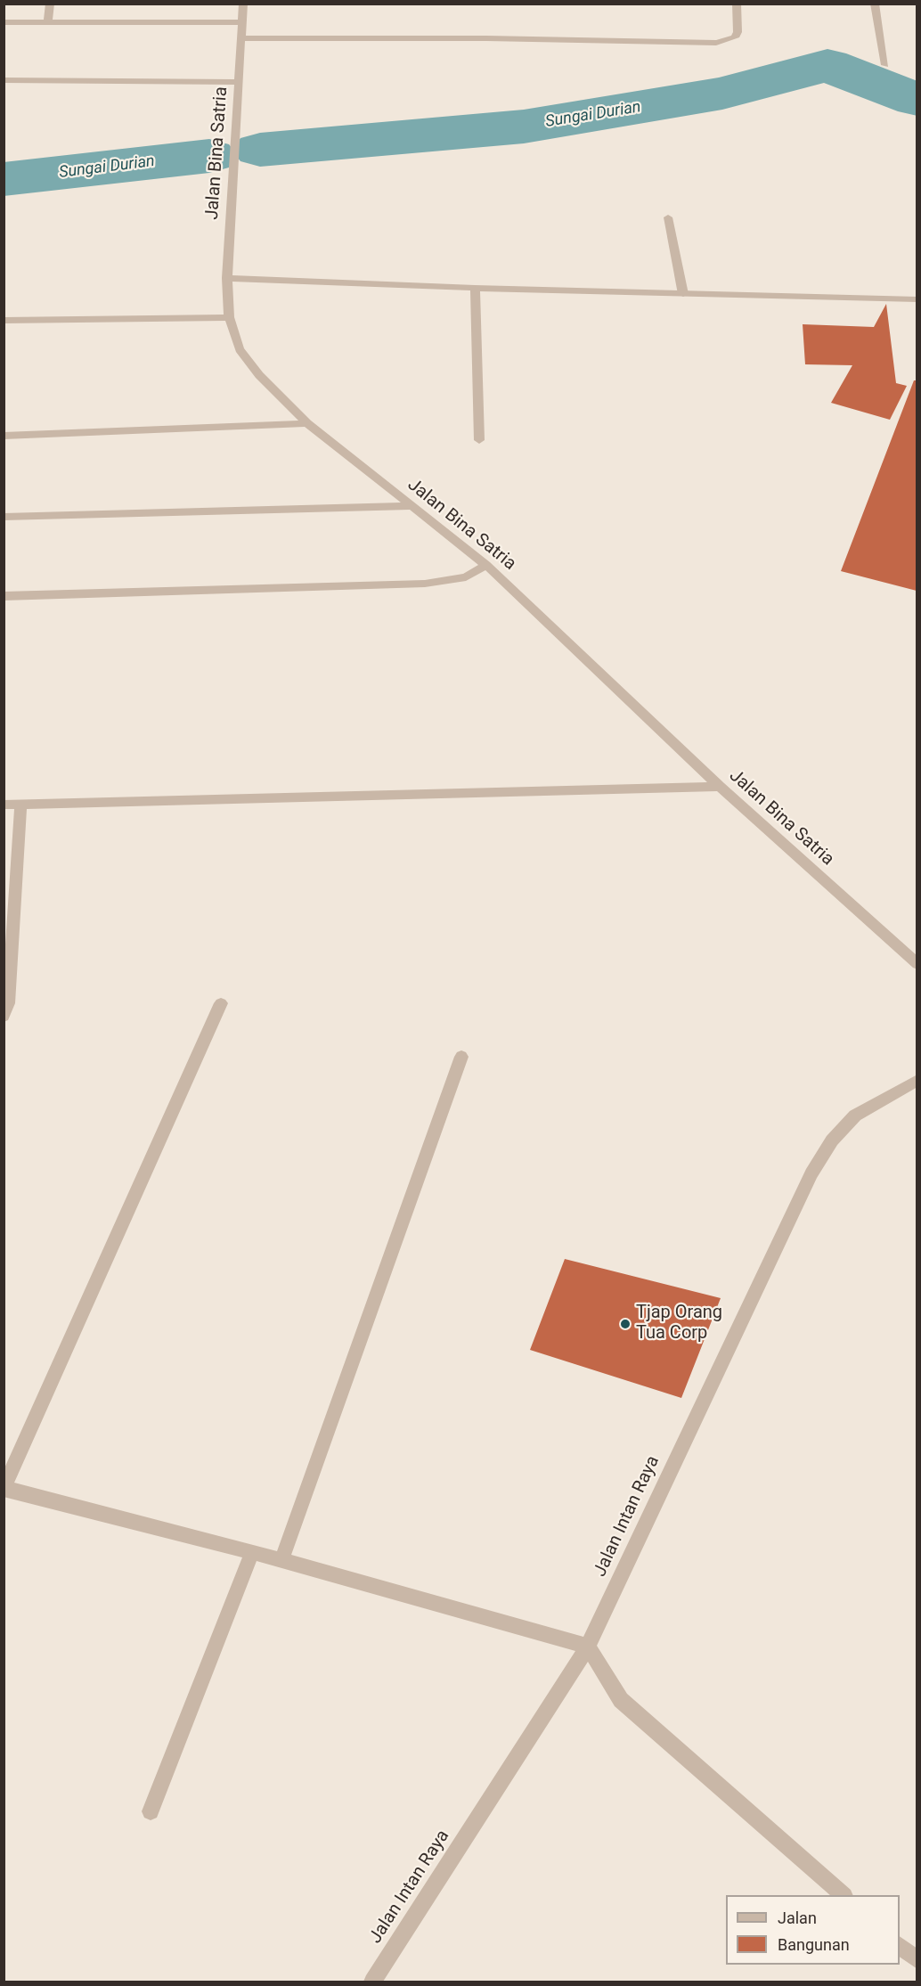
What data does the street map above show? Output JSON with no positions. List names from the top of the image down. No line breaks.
{"streets":{"street":["Jalan Bina Satria","Jalan Intan Raya"]},"water":["Sungai Durian"],"places":["Tjap Orang Tua Corp"],"legend":["Jalan","Bangunan"]}
